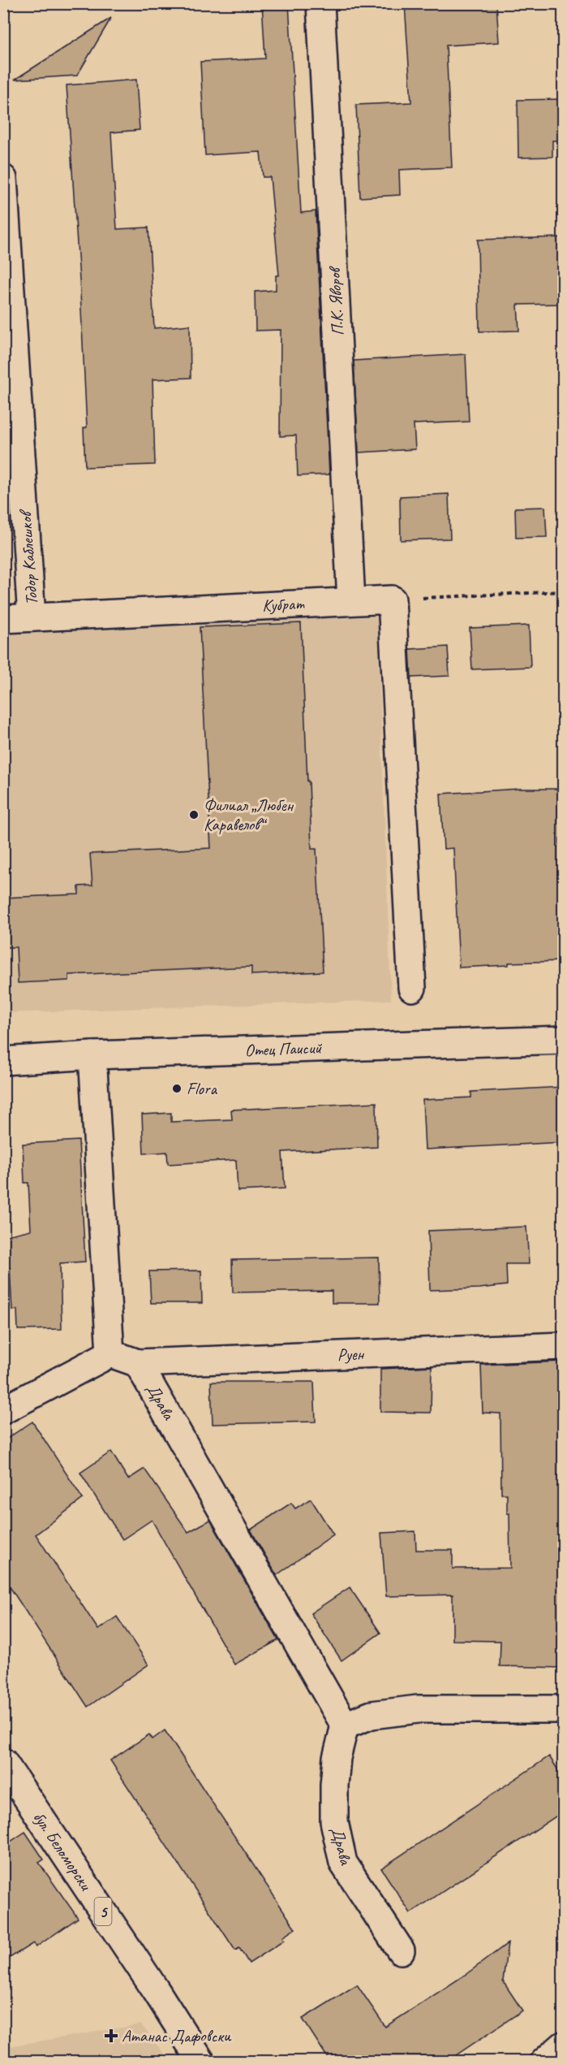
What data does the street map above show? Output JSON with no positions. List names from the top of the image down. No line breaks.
{"streets":{"street":["П.К. Яворов","Тодор Каблешков","Кубрат","Отец Паисий","Руен","Драва","бул. Беломорски","5"]},"crossings":[["П.К. Яворов","Кубрат"],["Тодор Каблешков","Кубрат"],["Руен","Драва"]],"places":{"other":["Филиал „Любен Каравелов“","Flora"],"health":["Атанас Дафовски"]}}
